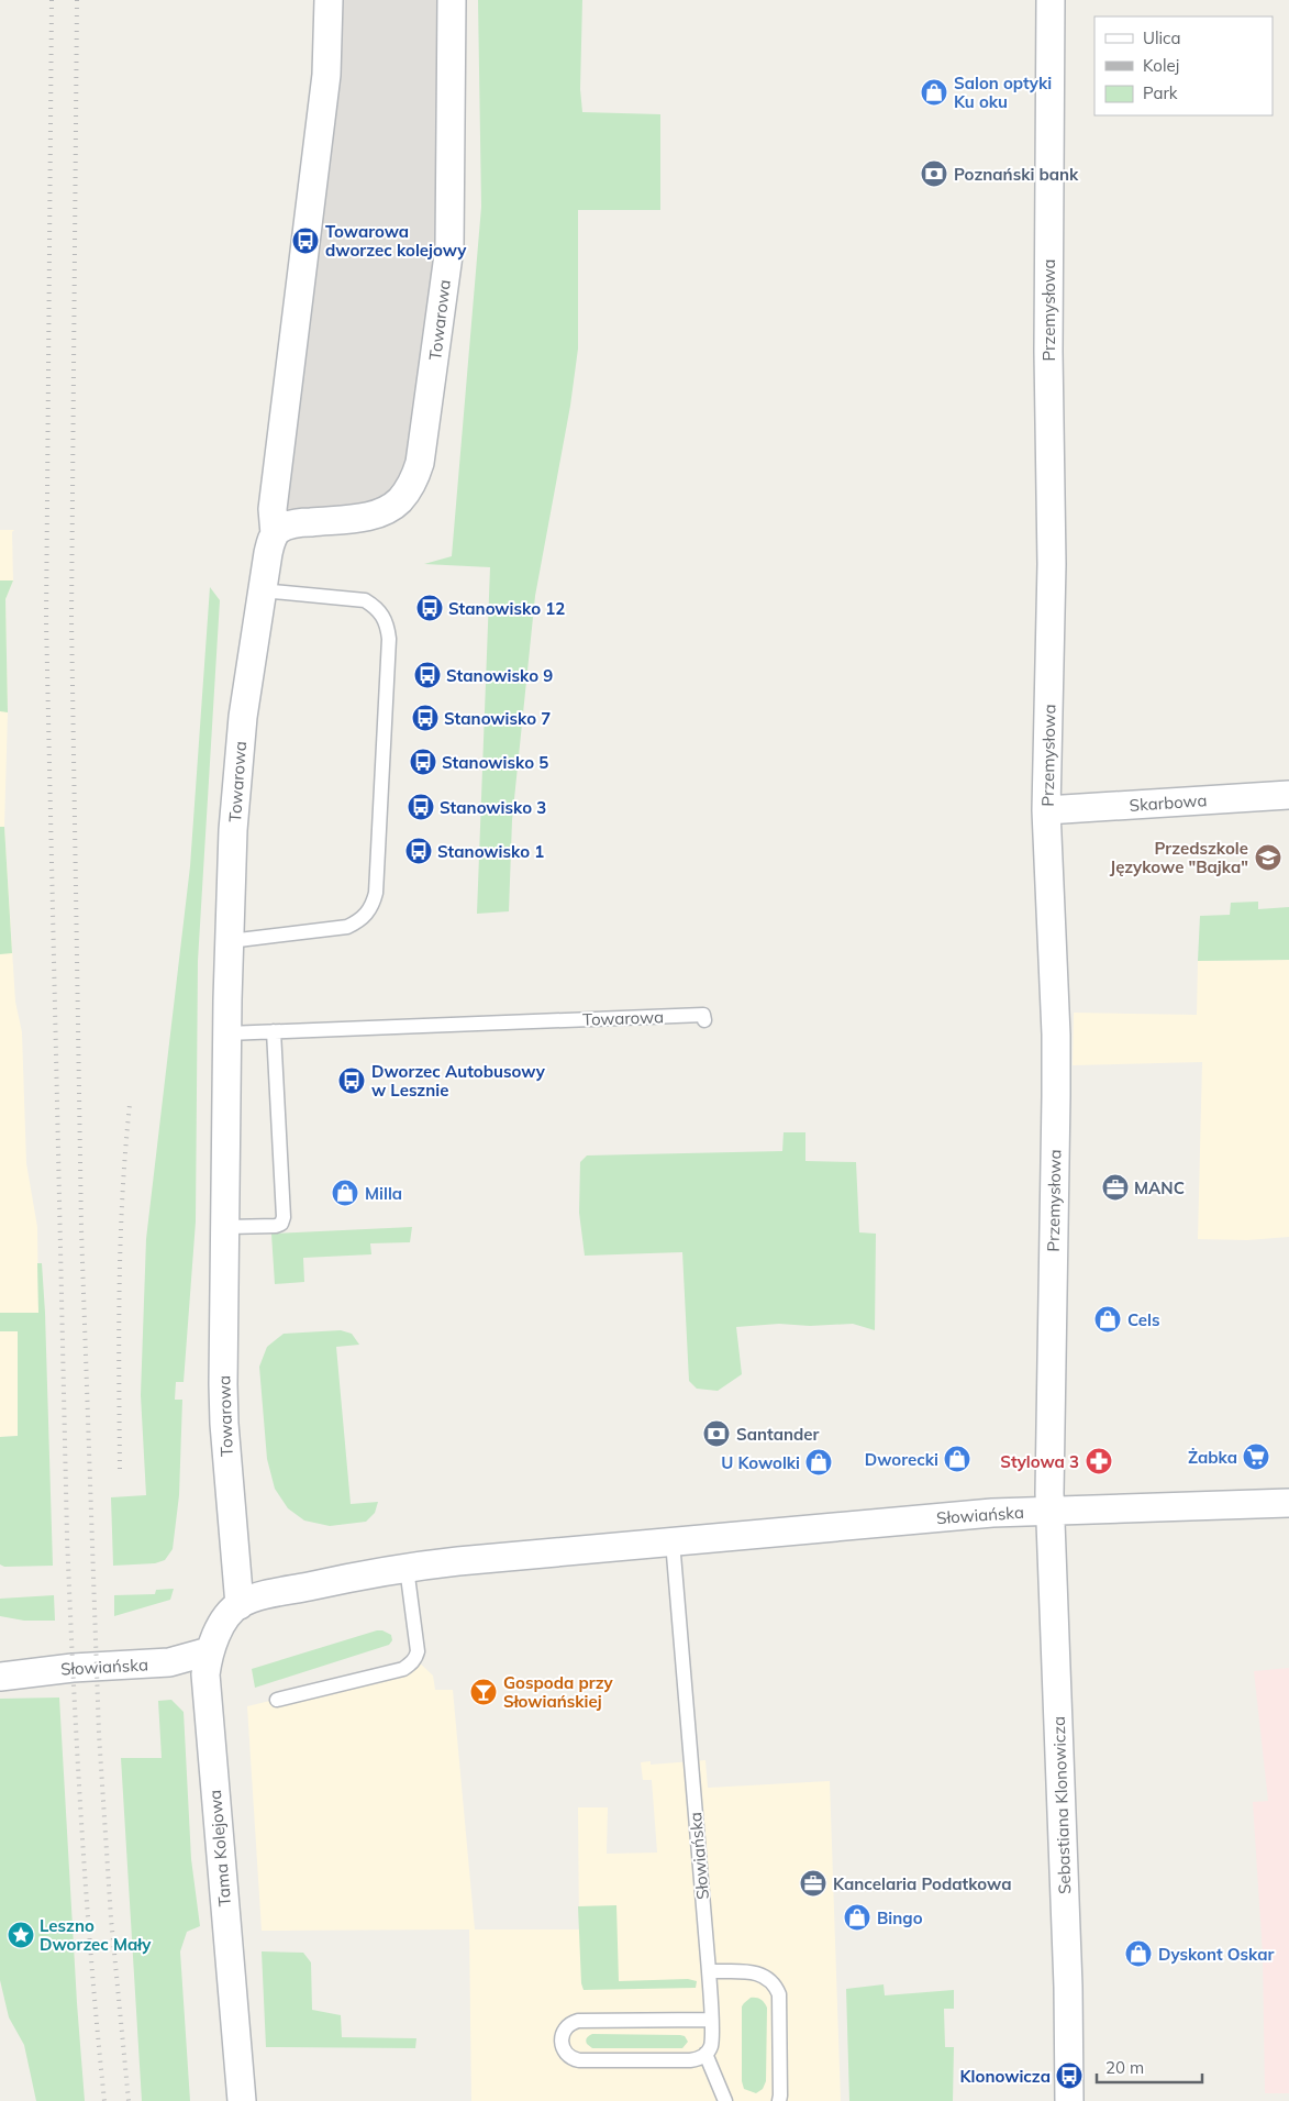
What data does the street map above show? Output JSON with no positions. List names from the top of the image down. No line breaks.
{"streets":{"street":["Przemysłowa","Towarowa","Skarbowa","Słowiańska","Sebastiana Klonowicza","Tama Kolejowa"]},"crossings":[["Przemysłowa","Skarbowa"],["Przemysłowa","Słowiańska"],["Przemysłowa","Sebastiana Klonowicza"],["Towarowa","Słowiańska"],["Towarowa","Tama Kolejowa"],["Słowiańska","Sebastiana Klonowicza"],["Słowiańska","Tama Kolejowa"]],"places":{"shop":["Salon optyki Ku oku","Milla","Cels","Dworecki","U Kowolki","Bingo","Dyskont Oskar"],"bank":["Poznański bank","Santander"],"bus stop":["Towarowa dworzec kolejowy","Stanowisko 12","Stanowisko 9","Stanowisko 7","Stanowisko 5","Stanowisko 3","Stanowisko 1","Dworzec Autobusowy w Lesznie","Klonowicza"],"school or university":["Przedszkole Językowe \"Bajka\""],"office":["MANC","Kancelaria Podatkowa"],"supermarket":["Żabka"],"pharmacy":["Stylowa 3"],"bar":["Gospoda przy Słowiańskiej"],"place":["Leszno Dworzec Mały"]},"legend":["Ulica","Kolej","Park"],"scale_bar":"20 m"}
